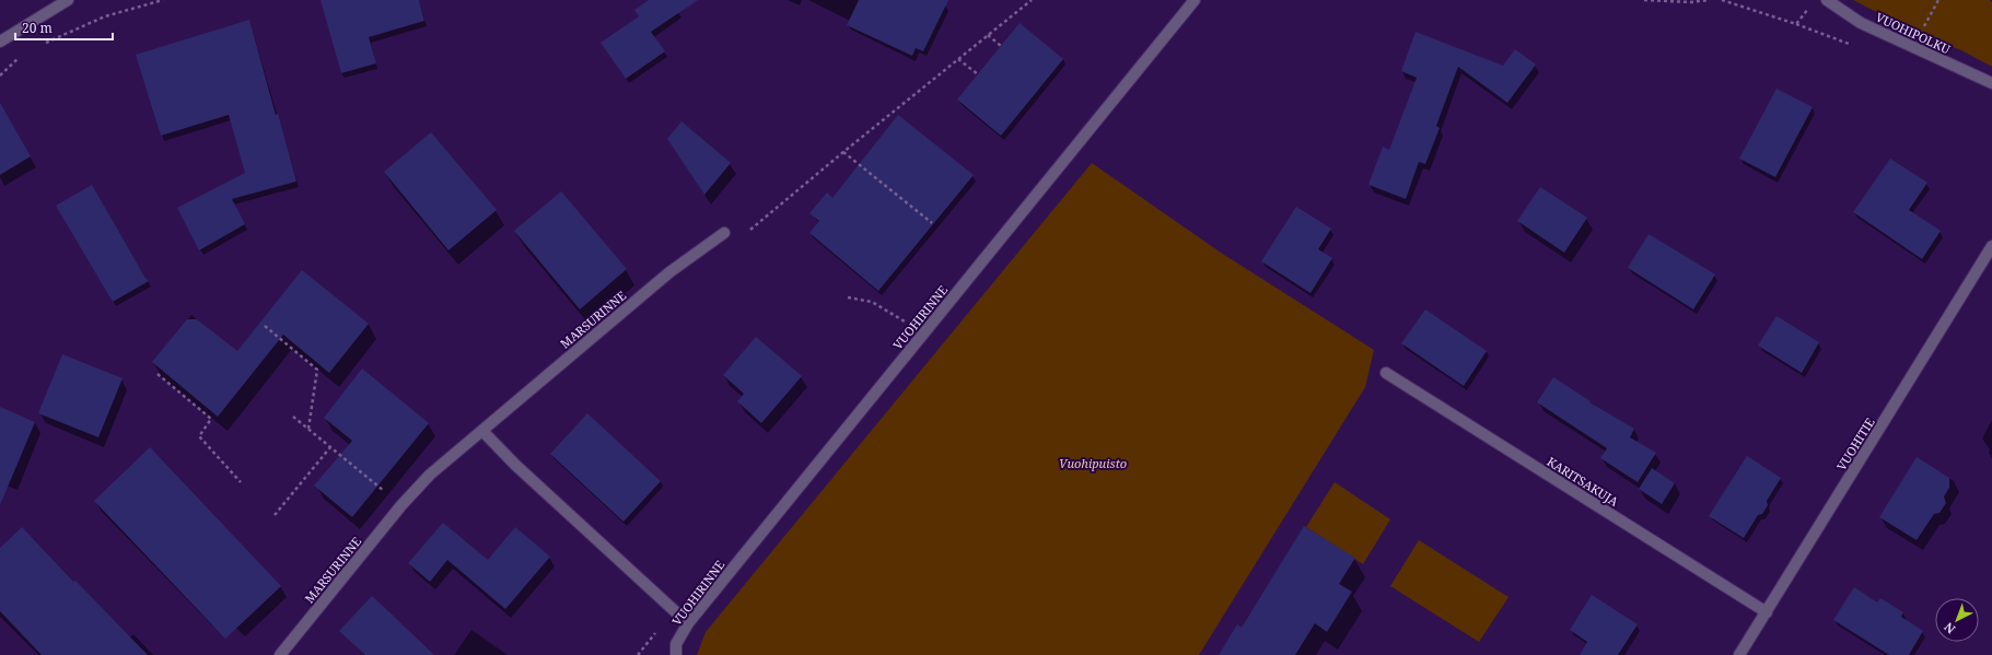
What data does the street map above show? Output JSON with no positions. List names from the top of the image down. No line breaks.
{"streets":{"street":["VUOHIPOLKU","VUOHIRINNE","MARSURINNE","VUOHITIE","KARITSAKUJA"]},"crossings":[["VUOHITIE","KARITSAKUJA"]],"parks":["Vuohipuisto"],"scale_bar":"20 m","north":"bottom left"}
